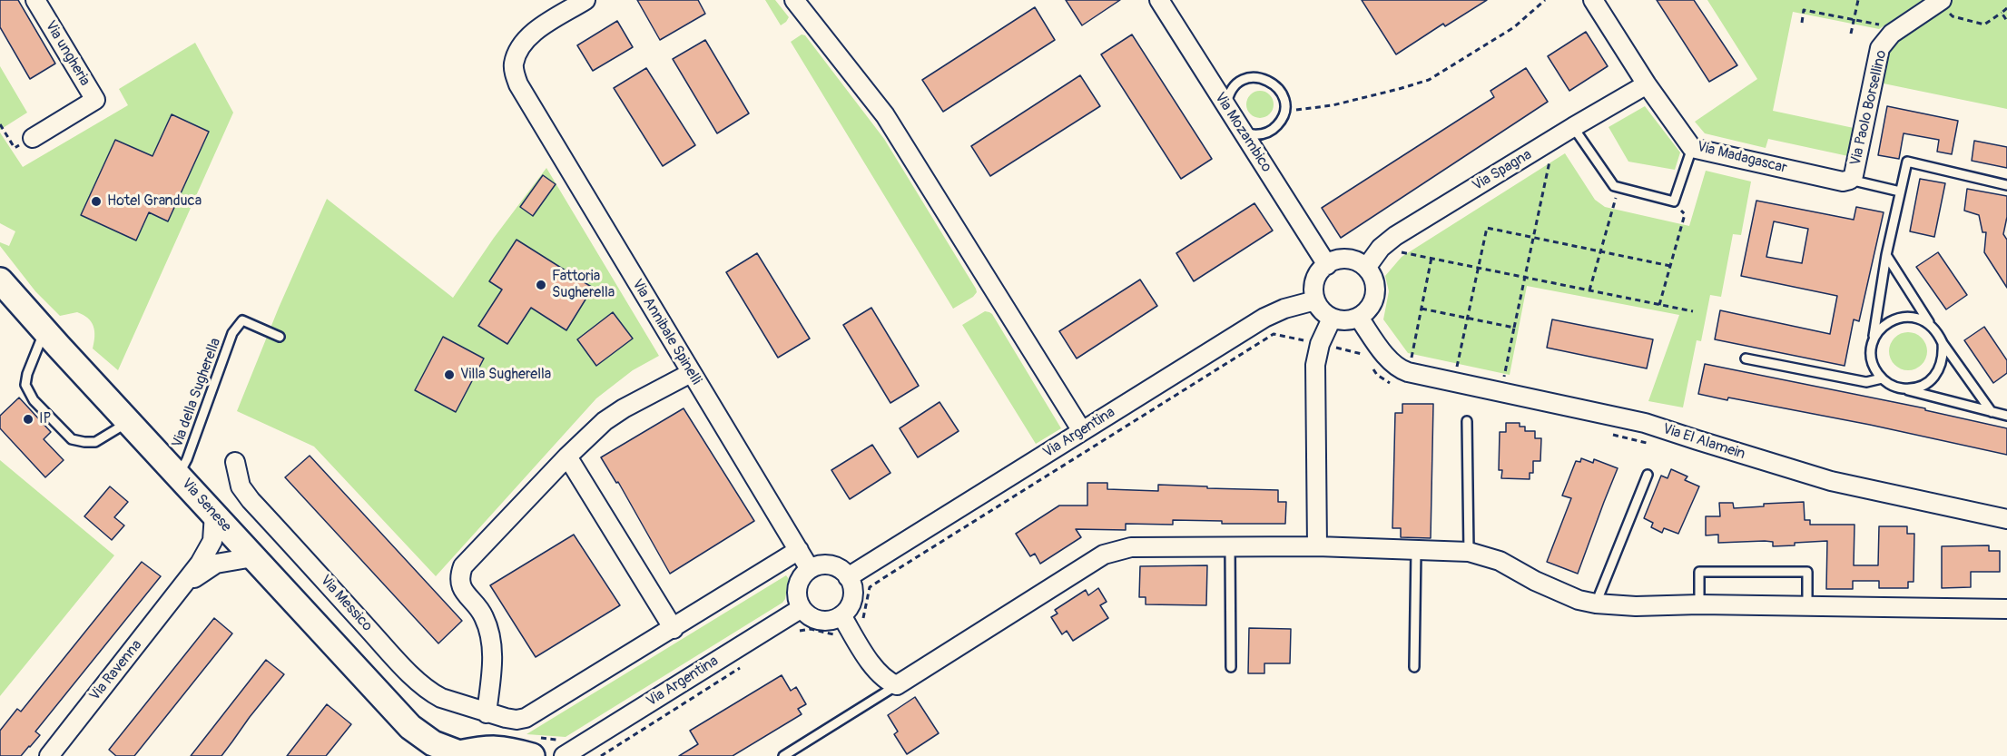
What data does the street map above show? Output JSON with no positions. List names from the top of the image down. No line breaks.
{"streets":{"main road":["Via Senese"],"street":["Via ungheria","Via Paolo Borsellino","Via Mozambico","Via Madagascar","Via Spagna","Via Annibale Spinelli","Via Argentina","Via El Alamein","Via Messico","Via Ravenna"],"lane":["Via della Sugherella"]},"crossings":[["Via Paolo Borsellino","Via Madagascar"],["Via Mozambico","Via Spagna"],["Via Mozambico","Via Argentina"],["Via Madagascar","Via Spagna"],["Via Spagna","Via Argentina"],["Via Annibale Spinelli","Via Argentina"],["Via Annibale Spinelli","Via Messico"],["Via della Sugherella","Via Senese"],["Via Senese","Via Ravenna"]],"places":["Hotel Granduca","Fattoria Sugherella","Villa Sugherella","IP"]}
